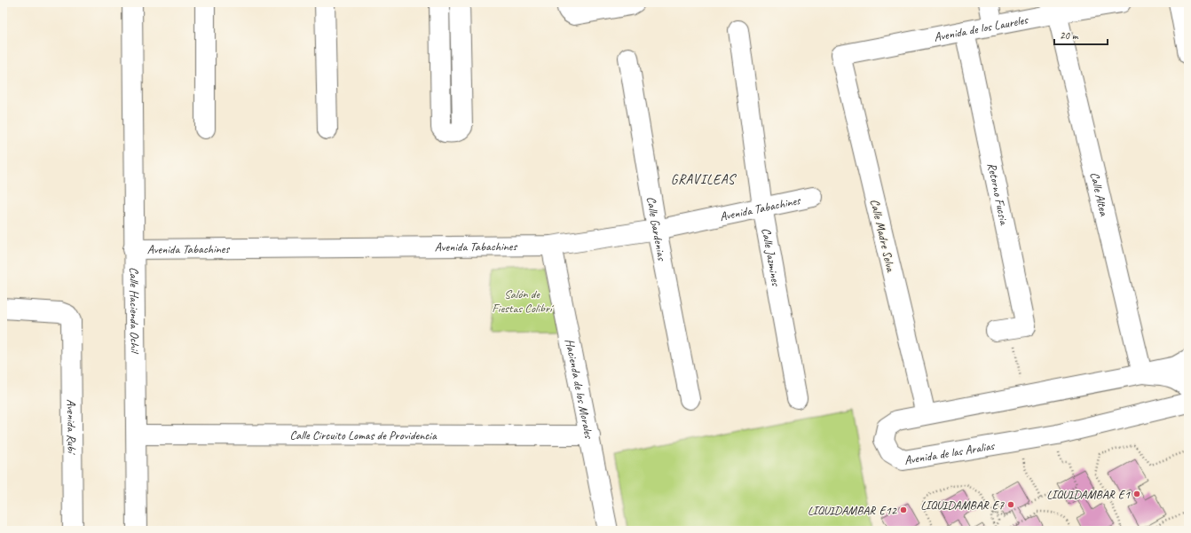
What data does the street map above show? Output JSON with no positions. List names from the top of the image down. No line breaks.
{"streets":{"street":["Avenida de los Laureles","Retorno Fucsia","Calle Altea","Avenida Tabachines","Calle Gardenias","Calle Madre Selva","Calle Jazmines","Calle Hacienda Ochil","Hacienda de los Morales","Avenida Rubí","Calle Circuito Lomas de Providencia","Avenida de las Aralias"]},"crossings":[["Avenida de los Laureles","Retorno Fucsia"],["Avenida de los Laureles","Calle Altea"],["Avenida de los Laureles","Calle Madre Selva"],["Calle Altea","Avenida de las Aralias"],["Avenida Tabachines","Calle Gardenias"],["Avenida Tabachines","Calle Jazmines"],["Avenida Tabachines","Calle Hacienda Ochil"],["Avenida Tabachines","Hacienda de los Morales"],["Calle Madre Selva","Avenida de las Aralias"],["Calle Hacienda Ochil","Calle Circuito Lomas de Providencia"],["Hacienda de los Morales","Calle Circuito Lomas de Providencia"]],"districts":["GRAVILEAS"],"parks":["Salón de Fiestas Colibrí"],"places":["LIQUIDAMBAR E1","LIQUIDAMBAR E7","LIQUIDAMBAR E12"],"scale_bar":"20 m"}
